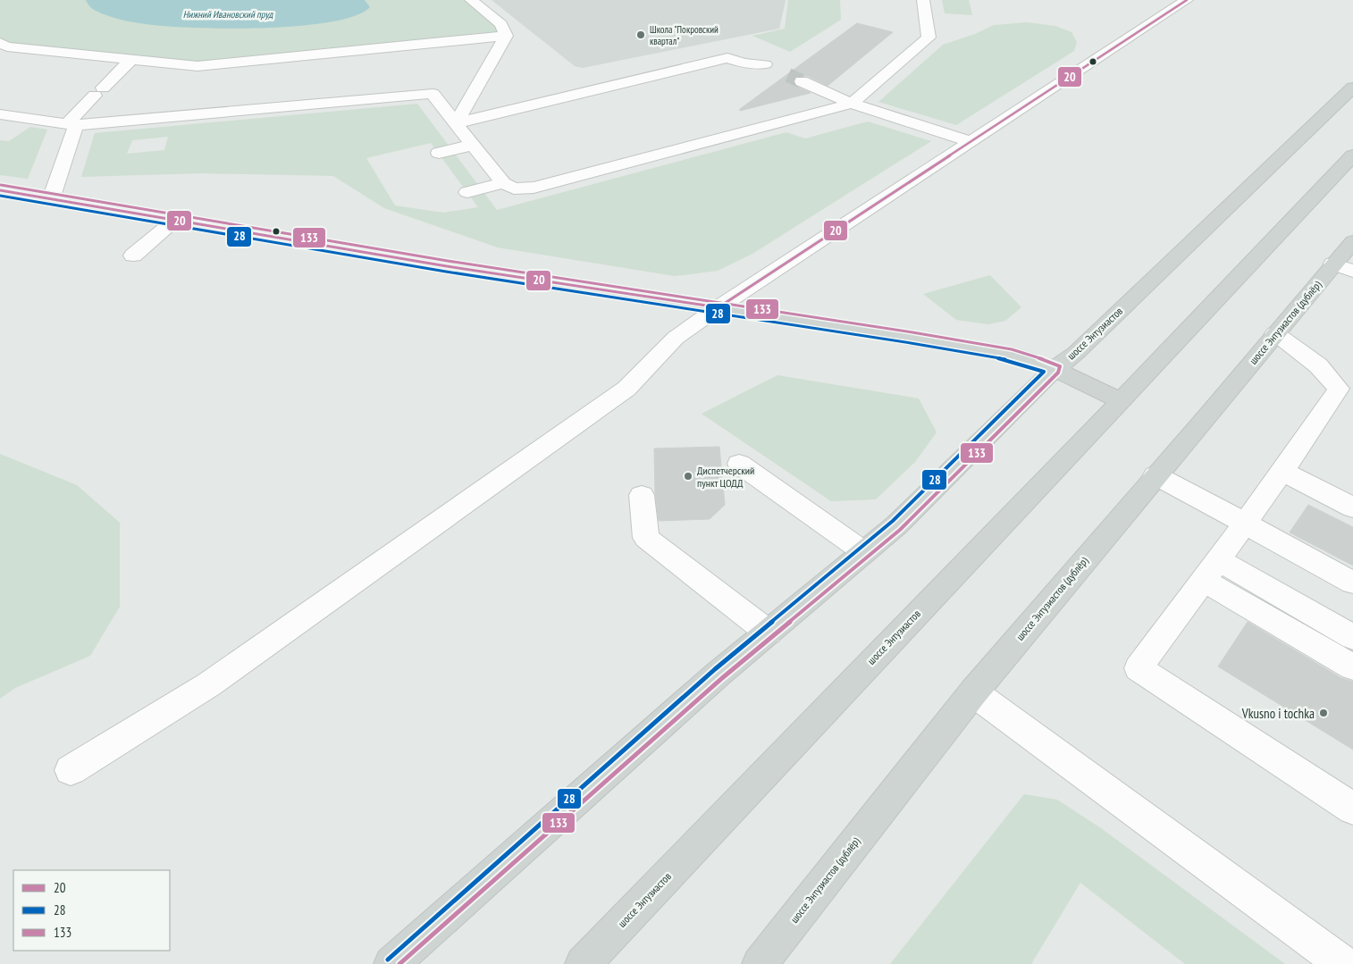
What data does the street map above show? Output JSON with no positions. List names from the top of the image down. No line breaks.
{"streets":{"main road":["шоссе Энтузиастов (дублёр)","шоссе Энтузиастов"]},"water":["Нижний Ивановский пруд"],"places":["Школа \"Покровский квартал\"","Диспетчерский пункт ЦОДД","Vkusno i tochka"],"lines":["transit line 20","transit line 133","transit line 28"],"legend":["20","28","133"]}
